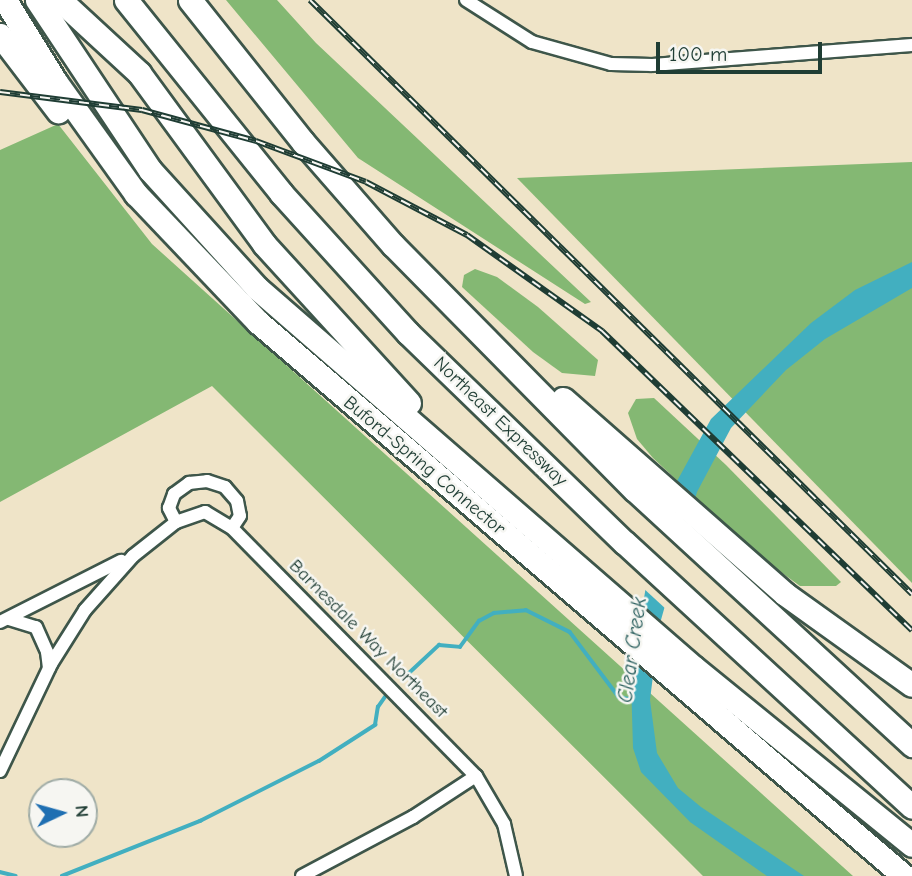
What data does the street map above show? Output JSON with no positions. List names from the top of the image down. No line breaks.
{"streets":{"highway":["Northeast Expressway","Buford-Spring Connector"],"street":["Barnesdale Way Northeast"]},"water":["Clear Creek"],"scale_bar":"100 m","north":"right"}
